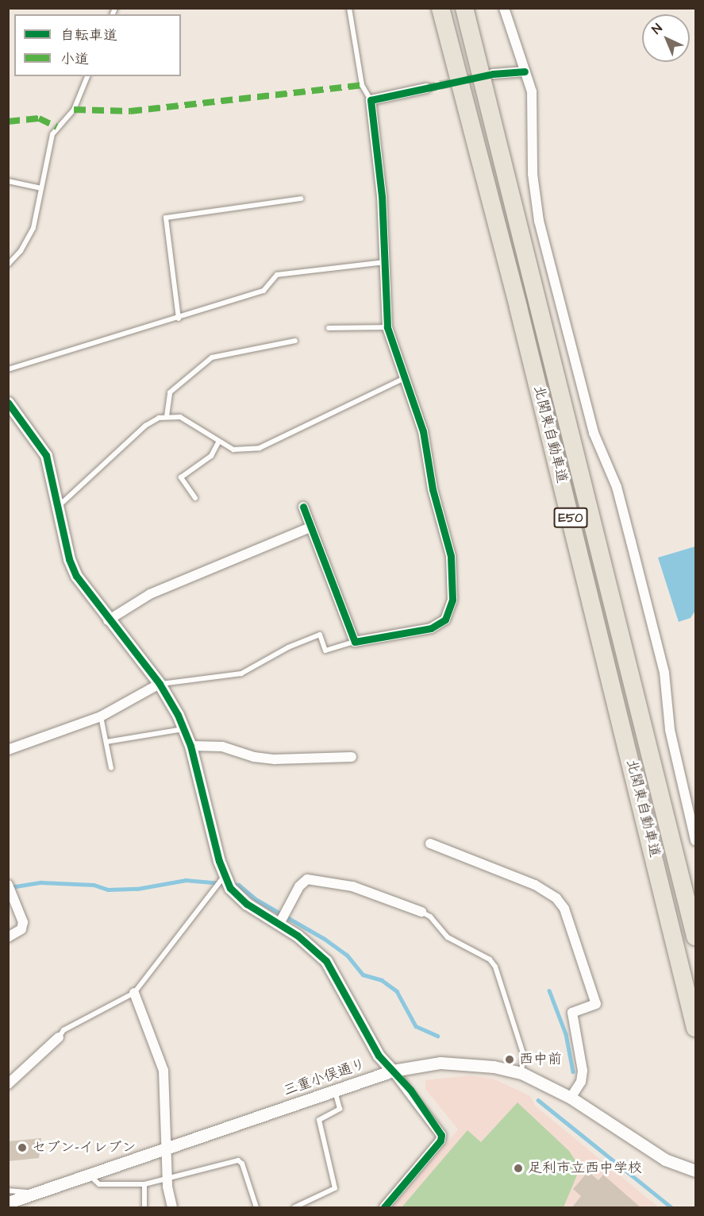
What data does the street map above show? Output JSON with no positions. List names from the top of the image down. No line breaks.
{"streets":{"highway":["北関東自動車道","E50"],"street":["三重小俣通り"]},"places":["西中前","セブン-イレブン","足利市立西中学校"],"legend":["自転車道","小道"],"north":"top left"}
